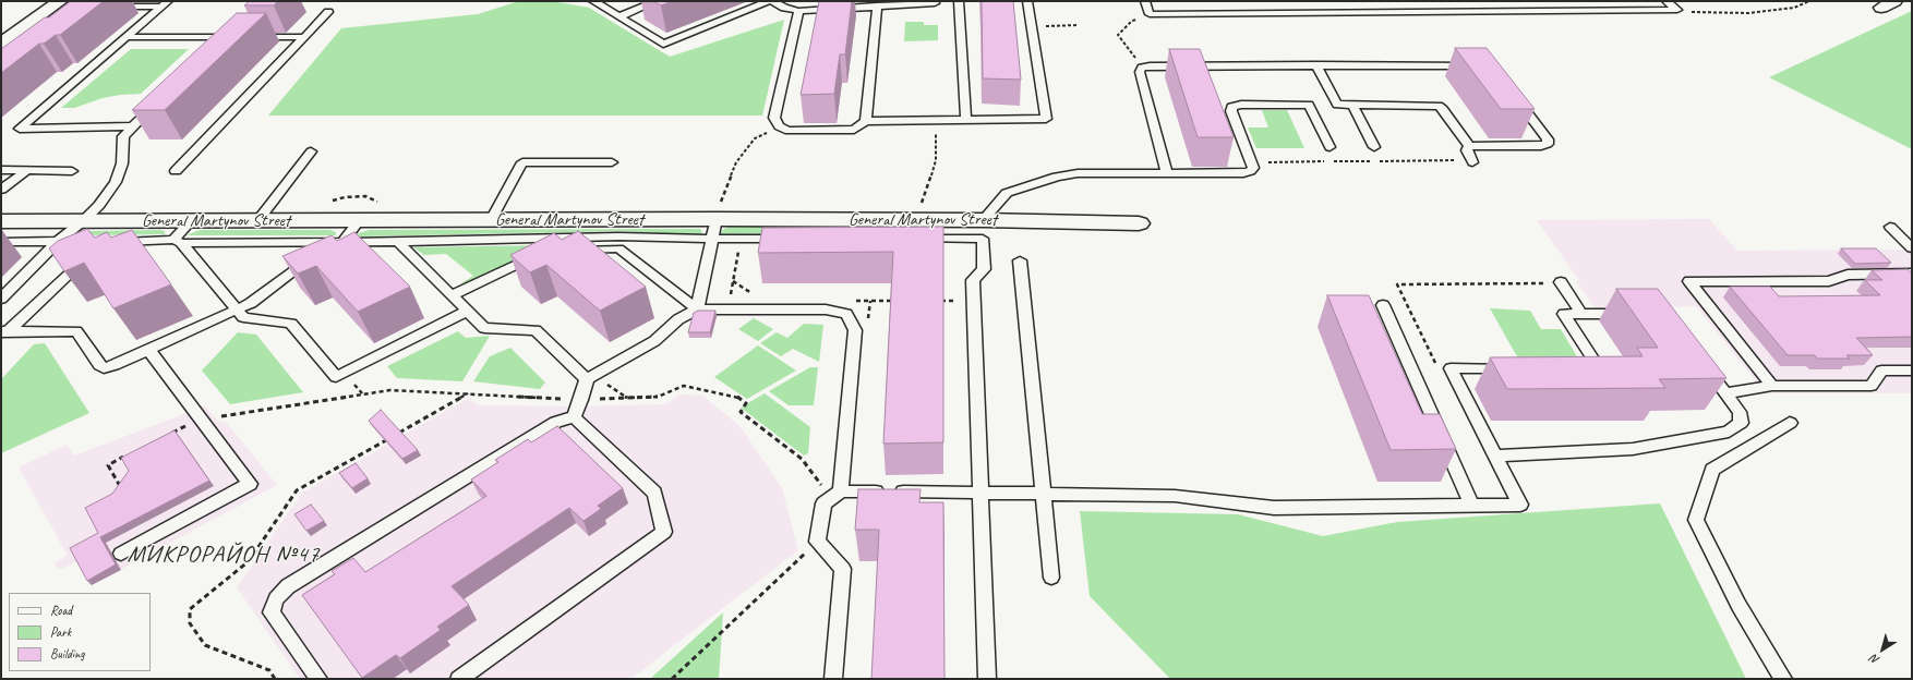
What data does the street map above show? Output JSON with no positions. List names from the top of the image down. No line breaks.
{"streets":{"street":["General Martynov Street"]},"districts":["МИКРОРАЙОН №47"],"legend":["Road","Park","Building"],"north":"bottom left"}
